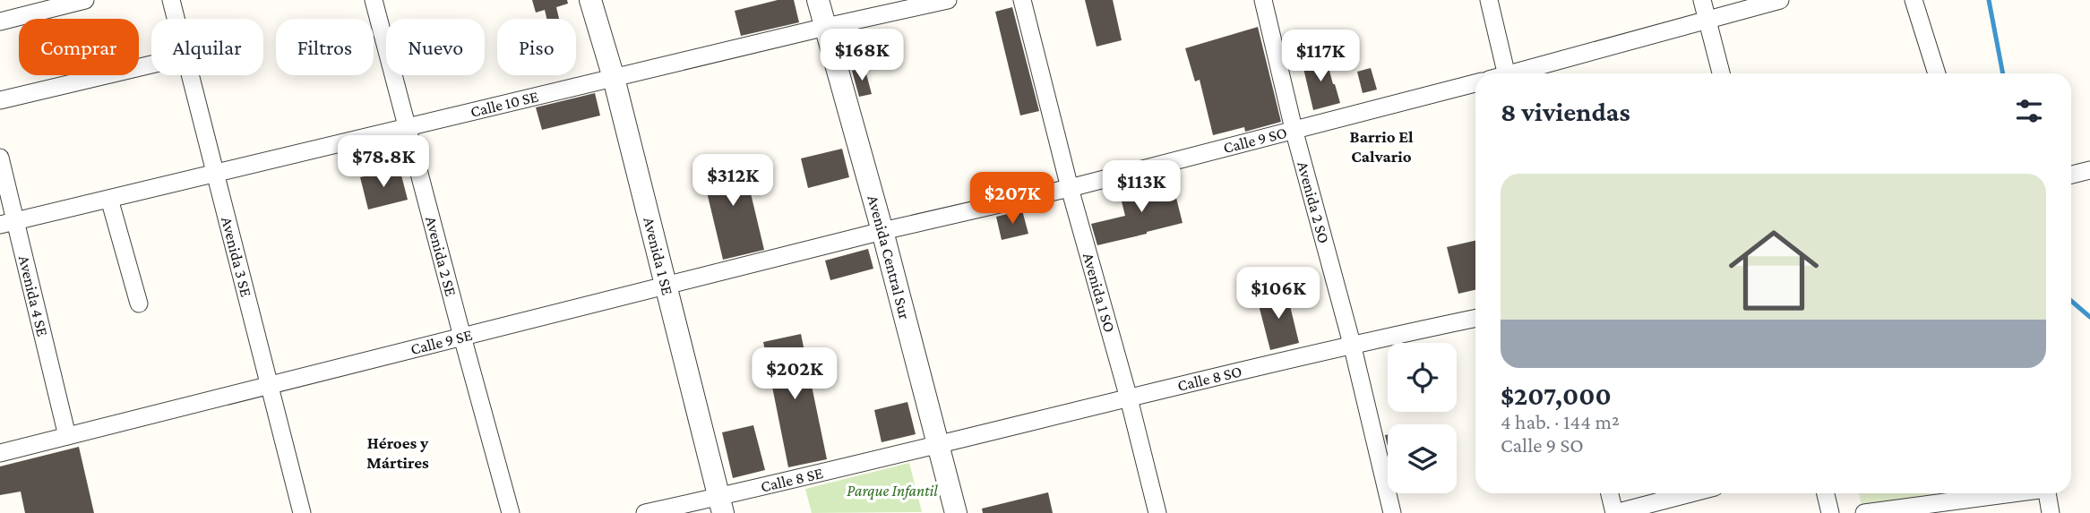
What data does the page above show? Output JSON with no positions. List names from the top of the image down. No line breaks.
{"streets":{"street":["Calle 10 SE","Calle 9 SO","Avenida 2 SO","Avenida 1 SE","Avenida Central Sur","Avenida 3 SE","Avenida 2 SE","Avenida 1 SO","Avenida 4 SE","Calle 9 SE","Calle 8 SO","Calle 8 SE"]},"crossings":[["Calle 10 SE","Avenida 1 SE"],["Calle 10 SE","Avenida Central Sur"],["Calle 10 SE","Avenida 3 SE"],["Calle 10 SE","Avenida 2 SE"],["Calle 10 SE","Avenida 4 SE"],["Calle 9 SO","Avenida 2 SO"],["Calle 9 SO","Avenida Central Sur"],["Calle 9 SO","Avenida 1 SO"],["Calle 9 SO","Calle 9 SE"],["Avenida 2 SO","Calle 8 SO"],["Avenida 1 SE","Calle 9 SE"],["Avenida 1 SE","Calle 8 SE"],["Avenida Central Sur","Calle 9 SE"],["Avenida Central Sur","Calle 8 SO"],["Avenida Central Sur","Calle 8 SE"],["Avenida 3 SE","Calle 9 SE"],["Avenida 2 SE","Calle 9 SE"],["Avenida 1 SO","Calle 8 SO"],["Avenida 4 SE","Calle 9 SE"],["Calle 8 SO","Calle 8 SE"]],"districts":["Barrio El Calvario","Héroes y Mártires"],"parks":["Parque Infantil"],"page":{"chip":["Comprar","Alquilar","Filtros","Nuevo","Piso"],"price":["$168K","$117K","$78.8K","$312K","$113K","$207K","$106K","$202K"],"heading":"8 viviendas","list":[{"name":"$207,000","note":"4 hab. · 144 m² · Calle 9 SO"}]}}
